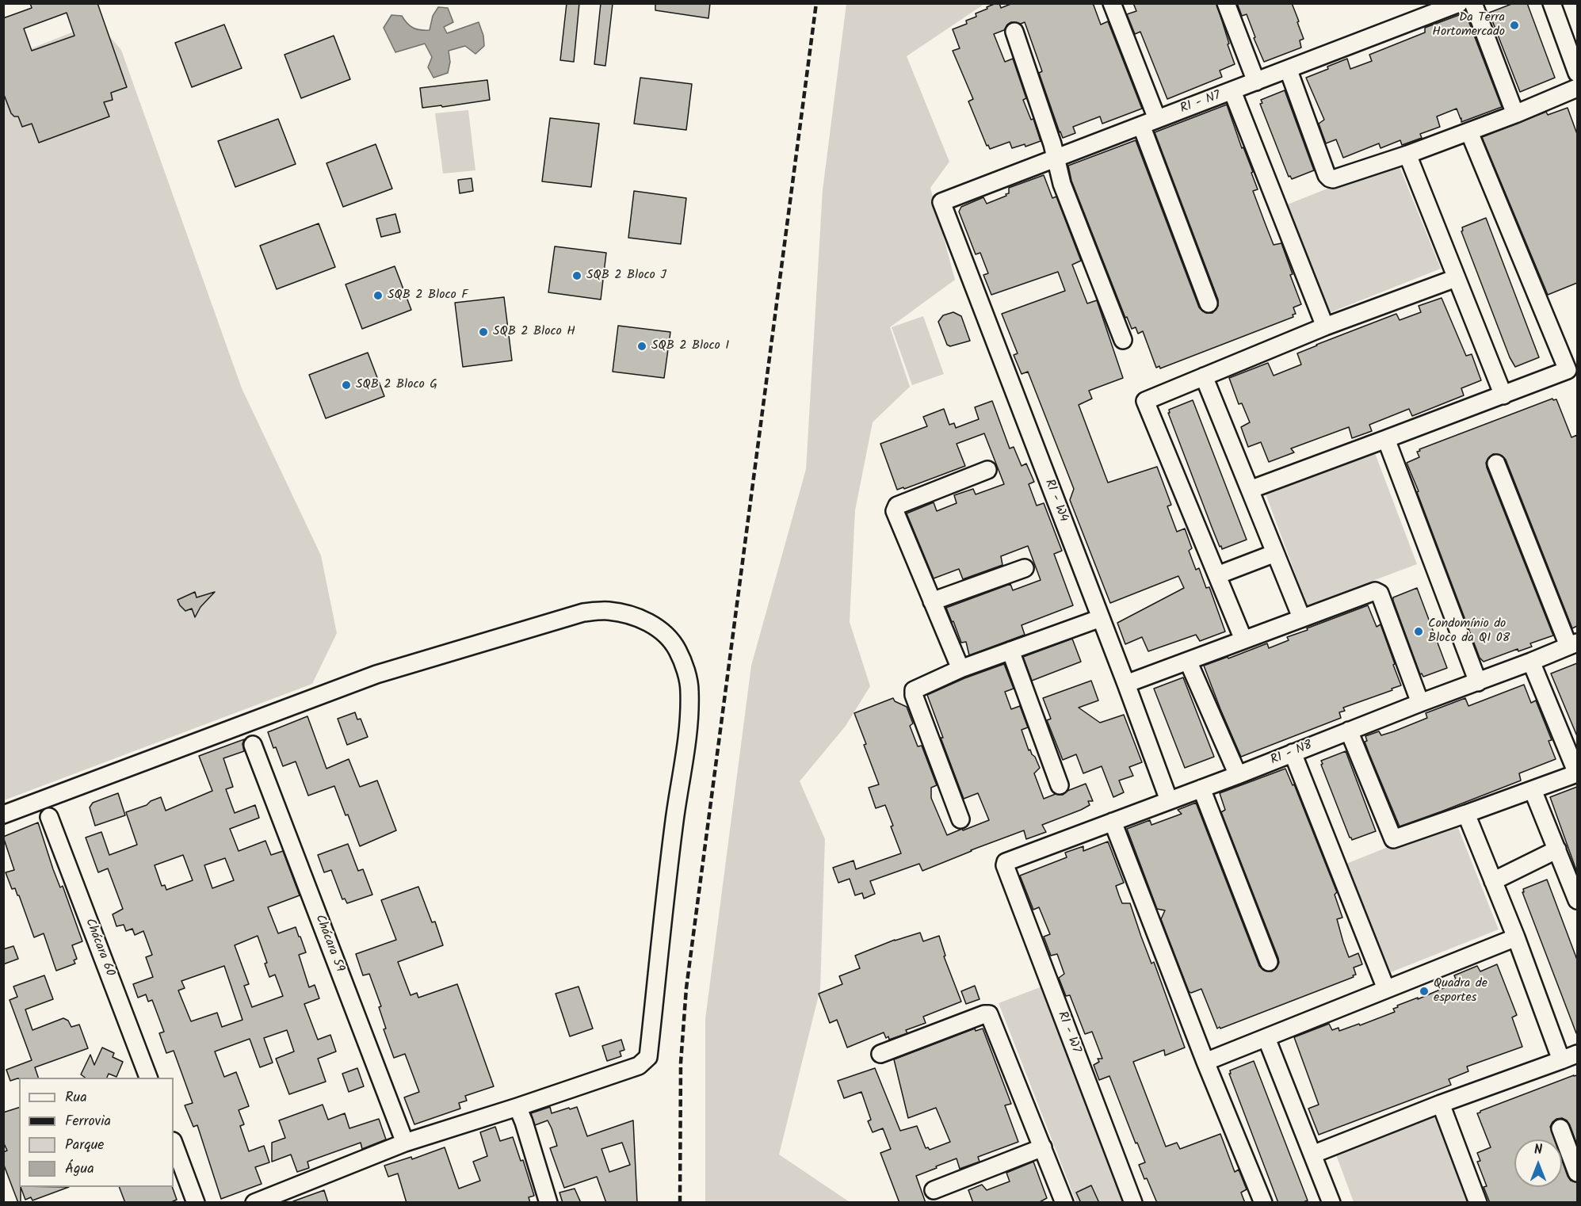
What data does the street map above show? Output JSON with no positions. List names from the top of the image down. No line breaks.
{"streets":{"street":["R1 - N7","R1 - W4","R1 - N8","Chácara 59","Chácara 60","R1 - W7"]},"crossings":[["R1 - N7","R1 - W4"],["R1 - W4","R1 - N8"],["R1 - N8","R1 - W7"]],"places":["Da Terra Hortomercado","SQB 2 Bloco J","SQB 2 Bloco F","SQB 2 Bloco H","SQB 2 Bloco I","SQB 2 Bloco G","Condomínio do Bloco da QI 08","Quadra de esportes"],"legend":["Rua","Ferrovia","Parque","Água"],"north":"top"}
